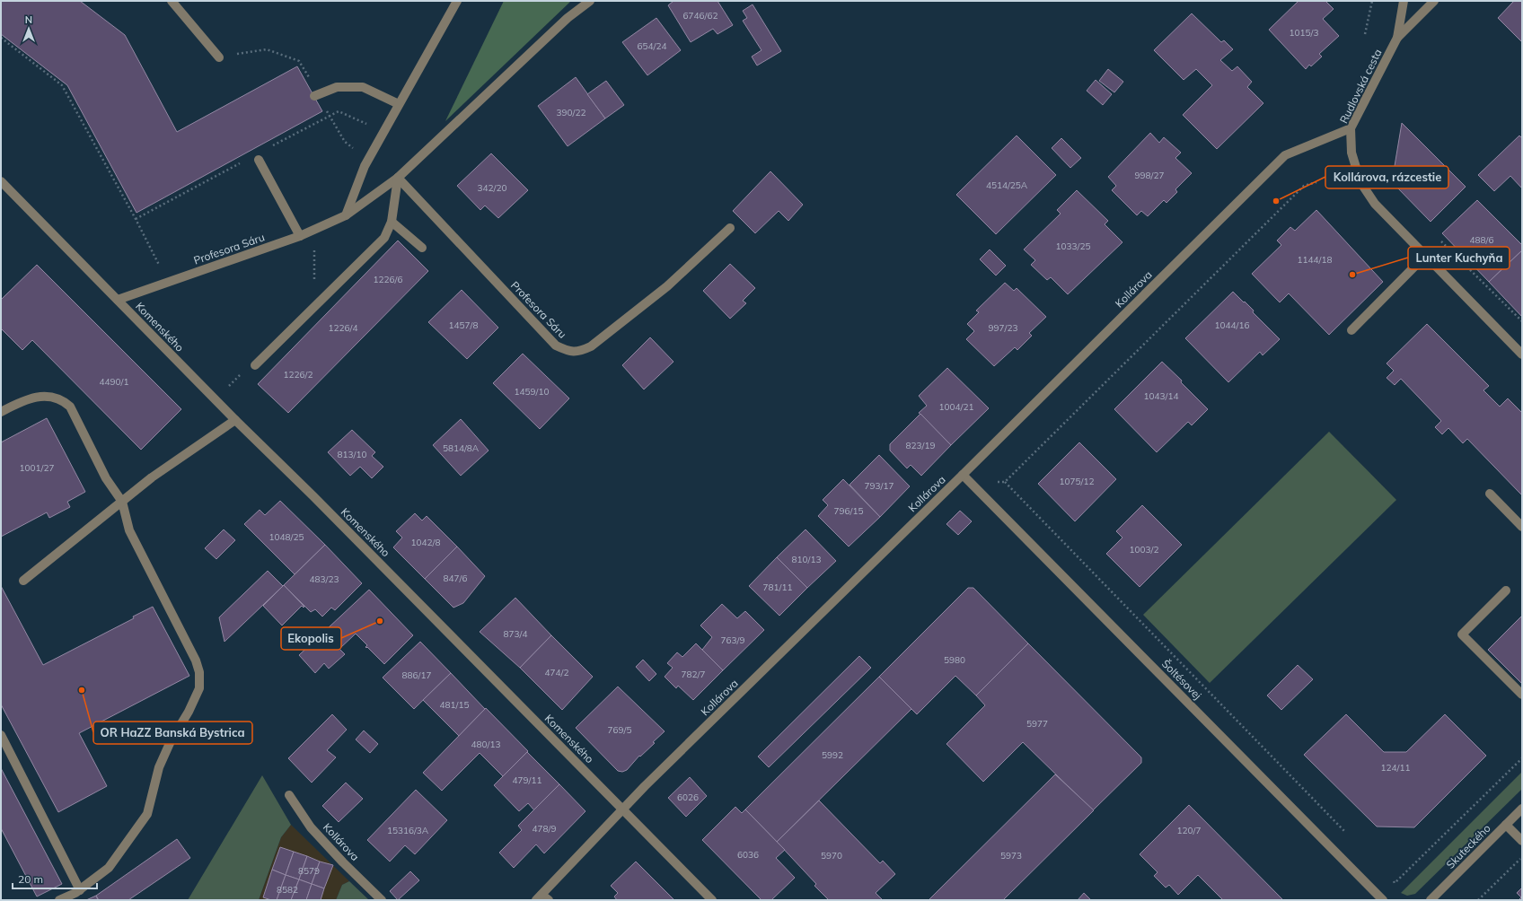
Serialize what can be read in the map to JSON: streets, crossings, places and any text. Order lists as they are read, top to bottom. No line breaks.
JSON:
{"streets":{"street":["Rudlovská cesta","Profesora Sáru","Kollárova","Komenského","Šoltésovej","Skuteckého"]},"crossings":[["Rudlovská cesta","Kollárova"],["Profesora Sáru","Komenského"],["Kollárova","Komenského"],["Kollárova","Šoltésovej"]],"places":["Kollárova, rázcestie","Lunter Kuchyňa","Ekopolis","OR HaZZ Banská Bystrica"],"house_numbers":["6746/62","1015/3","654/24","390/22","998/27","4514/25A","342/20","488/6","1033/25","1144/18","1226/6","1457/8","1044/16","1226/4","997/23","1226/2","4490/1","1459/10","1043/14","1004/21","823/19","5814/8A","813/10","1001/27","1075/12","793/17","796/15","1048/25","1042/8","1003/2","810/13","847/6","483/23","781/11","873/4","763/9","5980","474/2","782/7","886/17","481/15","5977","769/5","480/13","5992","124/11","479/11","6026","478/9","15316/3A","120/7","6036","5970","5973","8579","8582"],"scale_bar":"20 m","north":"top"}
